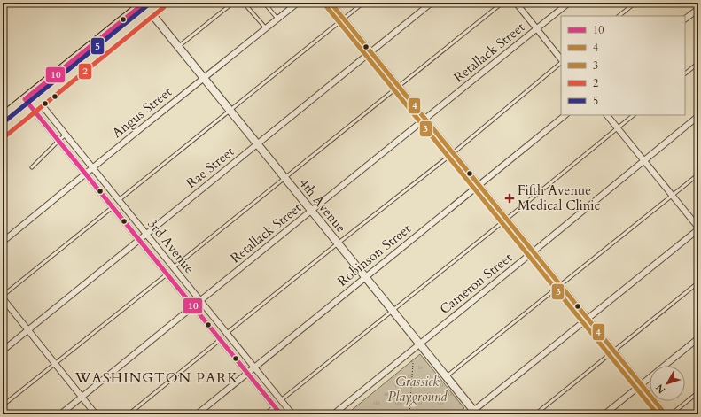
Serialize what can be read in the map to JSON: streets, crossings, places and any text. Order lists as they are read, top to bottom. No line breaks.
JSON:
{"streets":{"street":["Retallack Street","Angus Street","Rae Street","4th Avenue","3rd Avenue","Robinson Street","Cameron Street"]},"crossings":[["Retallack Street","4th Avenue"],["Retallack Street","3rd Avenue"],["Angus Street","4th Avenue"],["Angus Street","3rd Avenue"],["Rae Street","4th Avenue"],["Rae Street","3rd Avenue"],["4th Avenue","Robinson Street"],["4th Avenue","Cameron Street"],["3rd Avenue","Robinson Street"]],"districts":["WASHINGTON PARK"],"parks":["Grassick Playground"],"places":{"health":["Fifth Avenue Medical Clinic"]},"lines":["transit line 4","transit line 5","transit line 10","transit line 3","transit line 2"],"legend":["10","4","3","2","5"],"north":"bottom left"}
